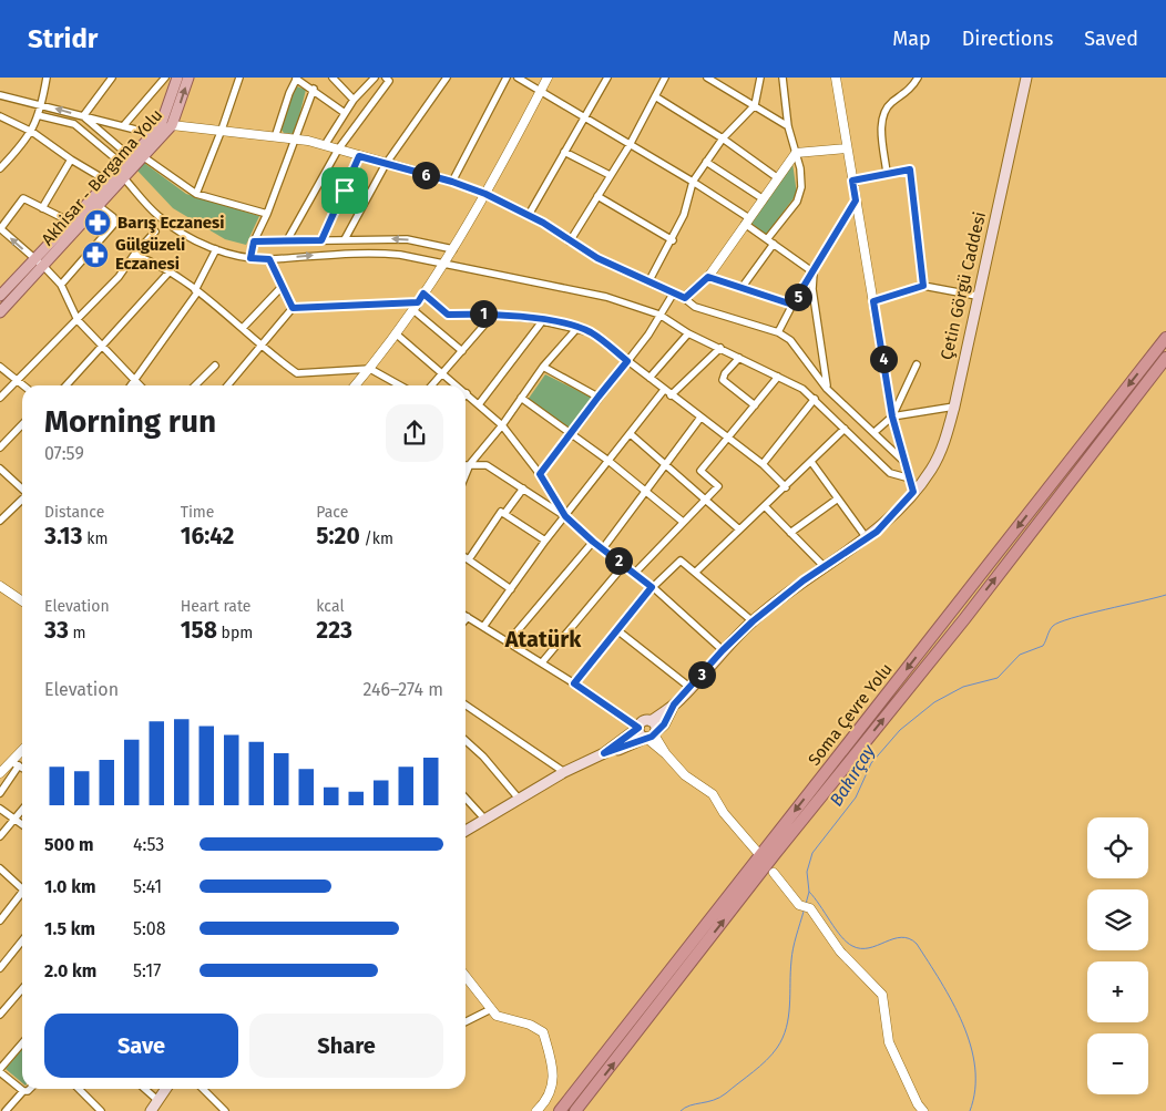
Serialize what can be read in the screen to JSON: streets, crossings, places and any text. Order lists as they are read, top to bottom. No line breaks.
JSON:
{"streets":{"highway":["Soma Çevre Yolu"],"main road":["Akhisar - Bergama Yolu","Çetin Görgü Caddesi"]},"districts":["Atatürk"],"water":["Bakırçay"],"places":{"pharmacy":["Barış Eczanesi","Gülgüzeli Eczanesi"]},"page":{"header":"Stridr","nav":["Map","Directions","Saved"],"pins":["6","5","1","4","2","3"],"heading":["Morning run","07:59"],"stats":[["Distance","3.13 km"],["Time","16:42"],["Pace","5:20 /km"],["Elevation","33 m"],["Heart rate","158 bpm"],["kcal","223"]],"chart":["Elevation","246–274 m"],"map_buttons":["+","−"],"list":[{"name":"500 m","note":"4:53"},{"name":"1.0 km","note":"5:41"},{"name":"1.5 km","note":"5:08"},{"name":"2.0 km","note":"5:17"}],"buttons":["Save","Share"]}}
